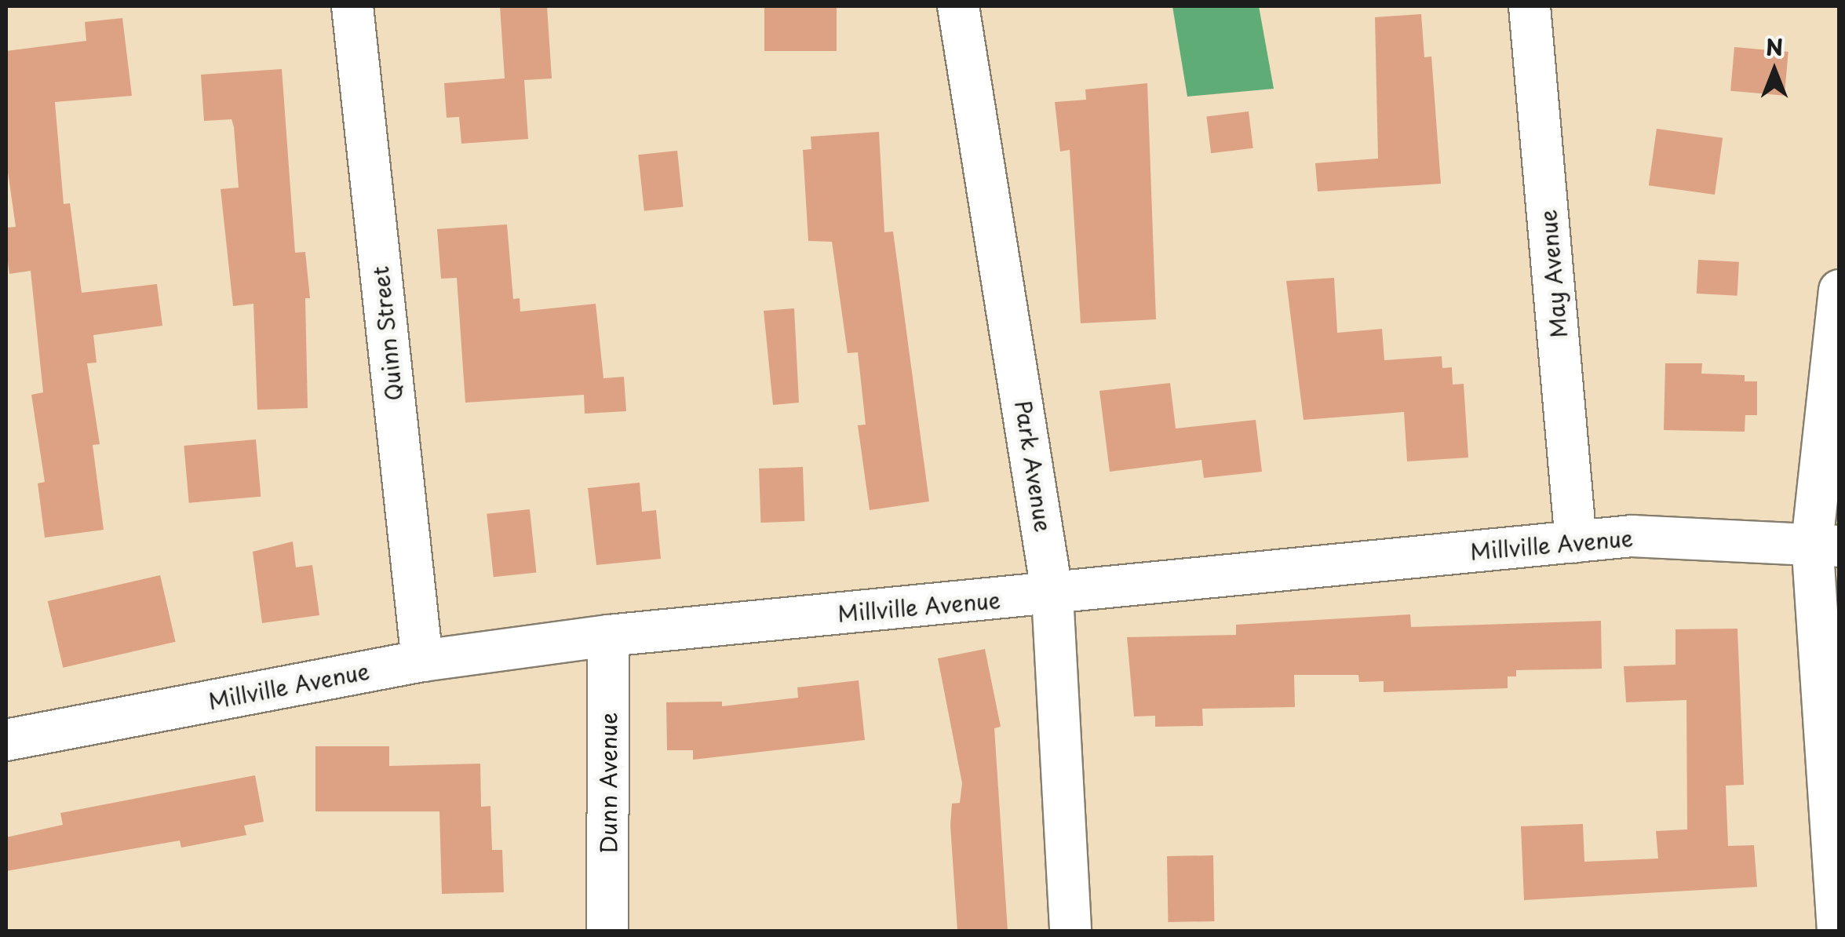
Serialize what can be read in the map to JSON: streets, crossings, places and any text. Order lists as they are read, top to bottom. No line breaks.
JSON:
{"streets":{"street":["May Avenue","Quinn Street","Park Avenue","Millville Avenue","Dunn Avenue"]},"crossings":[["May Avenue","Millville Avenue"],["Quinn Street","Millville Avenue"],["Park Avenue","Millville Avenue"],["Millville Avenue","Dunn Avenue"]],"north":"top"}
